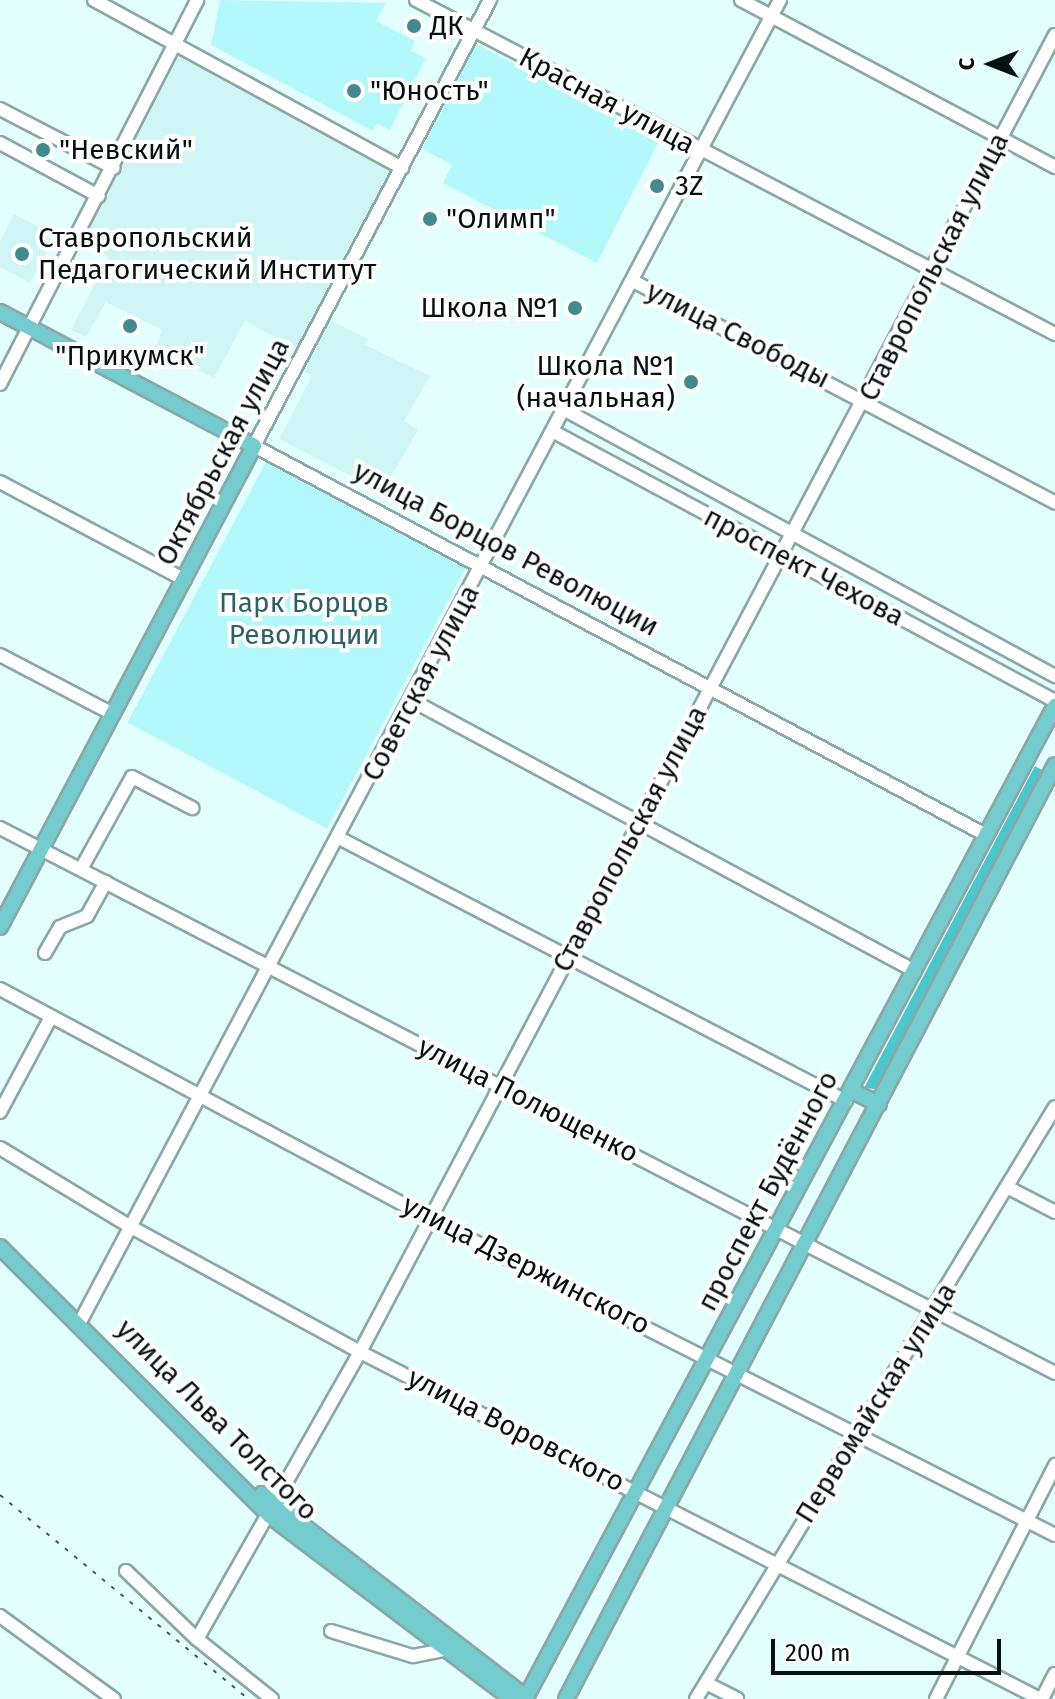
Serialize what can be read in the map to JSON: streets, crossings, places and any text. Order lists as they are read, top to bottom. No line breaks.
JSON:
{"streets":{"main road":["Октябрьская улица","улица Борцов Революции","проспект Будённого","улица Льва Толстого"],"street":["Красная улица","Ставропольская улица","улица Свободы","проспект Чехова","Советская улица","улица Полющенко","улица Дзержинского","Первомайская улица","улица Воровского"]},"crossings":[["Красная улица","Ставропольская улица"],["Красная улица","Октябрьская улица"],["Красная улица","Советская улица"],["Ставропольская улица","улица Свободы"],["Ставропольская улица","улица Борцов Революции"],["Ставропольская улица","проспект Чехова"],["Ставропольская улица","улица Полющенко"],["Ставропольская улица","улица Дзержинского"],["Ставропольская улица","улица Льва Толстого"],["Ставропольская улица","улица Воровского"],["улица Свободы","Советская улица"],["Октябрьская улица","улица Борцов Революции"],["Октябрьская улица","улица Полющенко"],["улица Борцов Революции","Советская улица"],["улица Борцов Революции","проспект Будённого"],["проспект Чехова","Советская улица"],["проспект Чехова","проспект Будённого"],["Советская улица","улица Полющенко"],["Советская улица","улица Дзержинского"],["Советская улица","улица Льва Толстого"],["Советская улица","улица Воровского"],["улица Полющенко","проспект Будённого"],["улица Полющенко","Первомайская улица"],["проспект Будённого","улица Дзержинского"],["проспект Будённого","улица Льва Толстого"],["проспект Будённого","улица Воровского"],["улица Дзержинского","Первомайская улица"],["Первомайская улица","улица Воровского"]],"parks":["Парк Борцов Революции"],"places":["ДК","\"Юность\"","\"Невский\"","3Z","\"Олимп\"","Ставропольский Педагогический Институт","Школа №1","\"Прикумск\"","Школа №1 (начальная)"],"scale_bar":"200 m","north":"left"}
